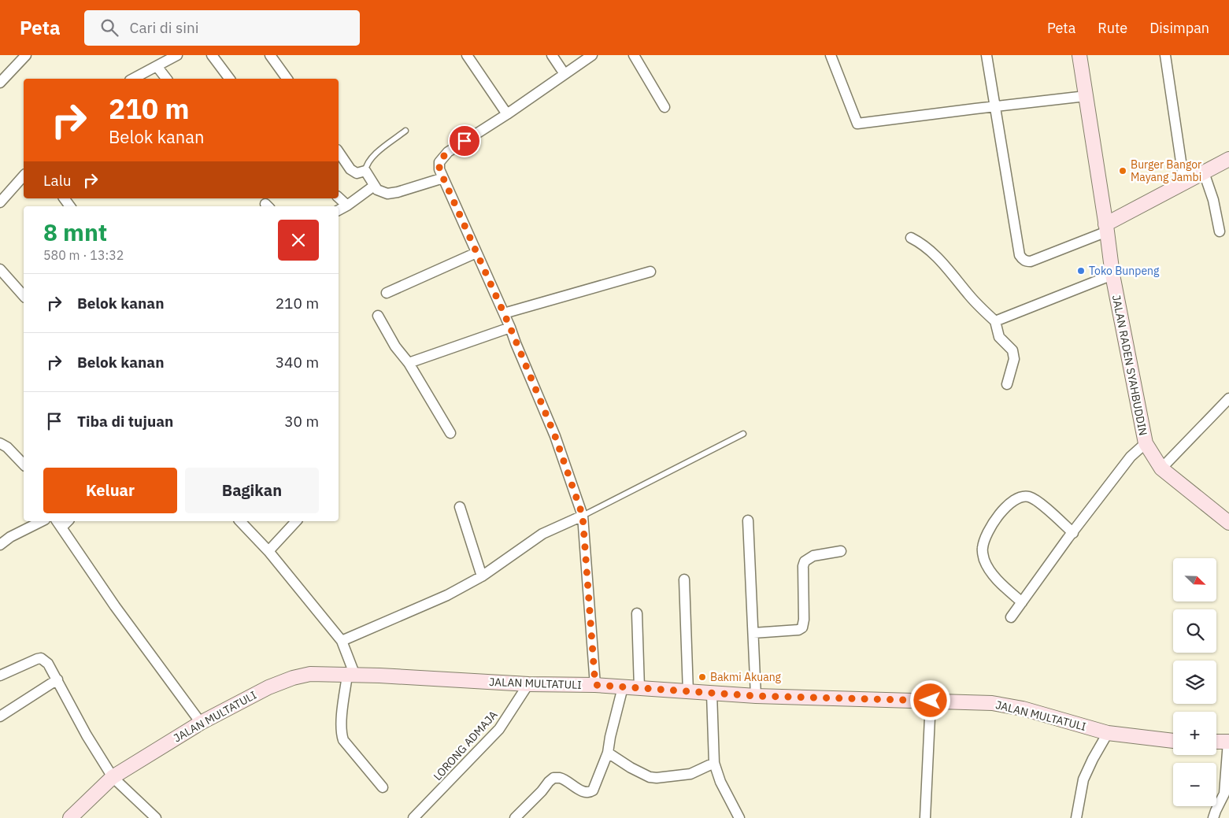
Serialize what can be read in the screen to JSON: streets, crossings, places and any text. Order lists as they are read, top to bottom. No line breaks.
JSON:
{"streets":{"main road":["JALAN RADEN SYAHBUDDIN","JALAN MULTATULI"],"street":["LORONG ADMAJA"]},"crossings":[["JALAN MULTATULI","LORONG ADMAJA"]],"places":["Burger Bangor Mayang Jambi","Toko Bunpeng","Bakmi Akuang"],"north":"bottom right","page":{"header":"Peta","search":"Cari di sini","nav":["Peta","Rute","Disimpan"],"turn":["210 m","Belok kanan"],"then":"Lalu","heading":["8 mnt","580 m · 13:32"],"list":[{"name":"Belok kanan","value":"210 m"},{"name":"Belok kanan","value":"340 m"},{"name":"Tiba di tujuan","value":"30 m"}],"buttons":["Keluar","Bagikan"],"map_buttons":["+","−"]}}
